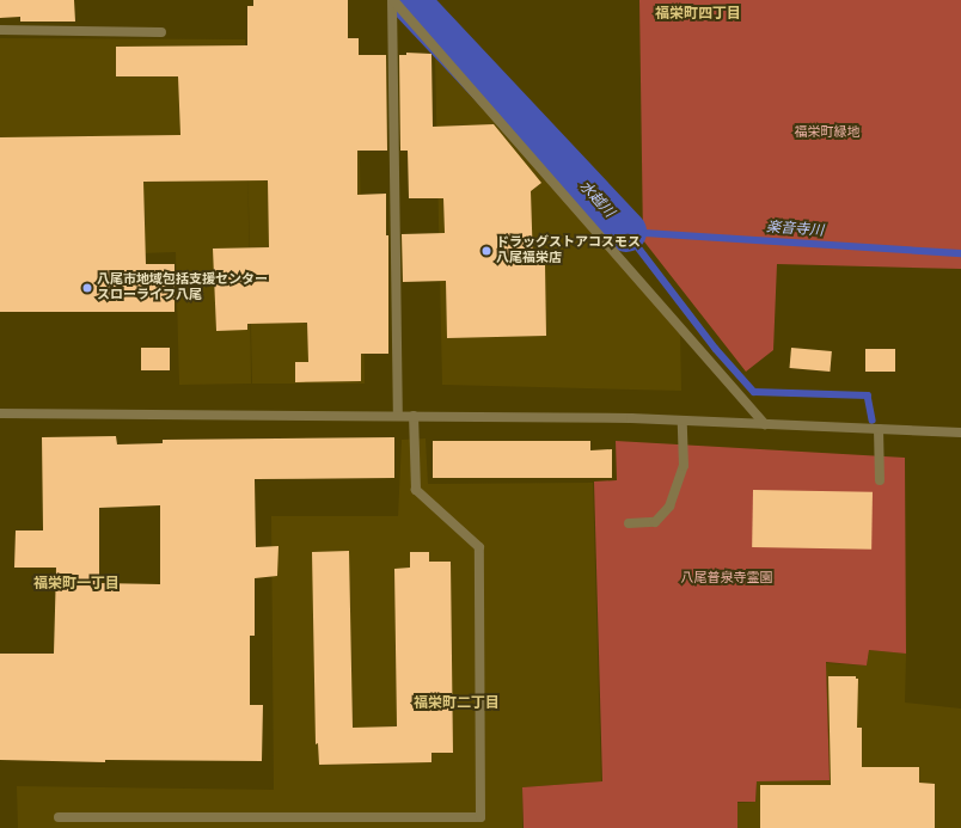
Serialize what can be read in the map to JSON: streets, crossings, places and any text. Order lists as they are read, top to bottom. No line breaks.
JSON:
{"districts":["福栄町四丁目","福栄町一丁目","福栄町二丁目"],"water":["水越川","楽音寺川"],"parks":["福栄町緑地","八尾普泉寺霊園"],"places":["ドラッグストアコスモス 八尾福栄店","八尾市地域包括支援センター スローライフ八尾"]}
